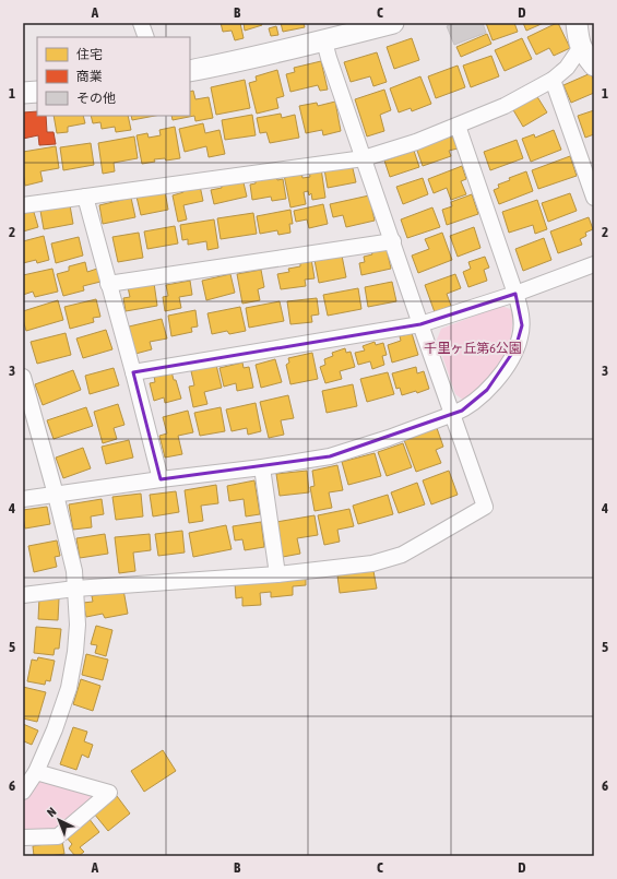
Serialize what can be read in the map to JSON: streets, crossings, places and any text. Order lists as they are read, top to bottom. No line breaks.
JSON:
{"parks":["千里ヶ丘第6公園"],"legend":["住宅","商業","その他"],"north":"top left","grid":{"columns":["A","B","C","D"],"rows":["1","2","3","4","5","6"]}}
